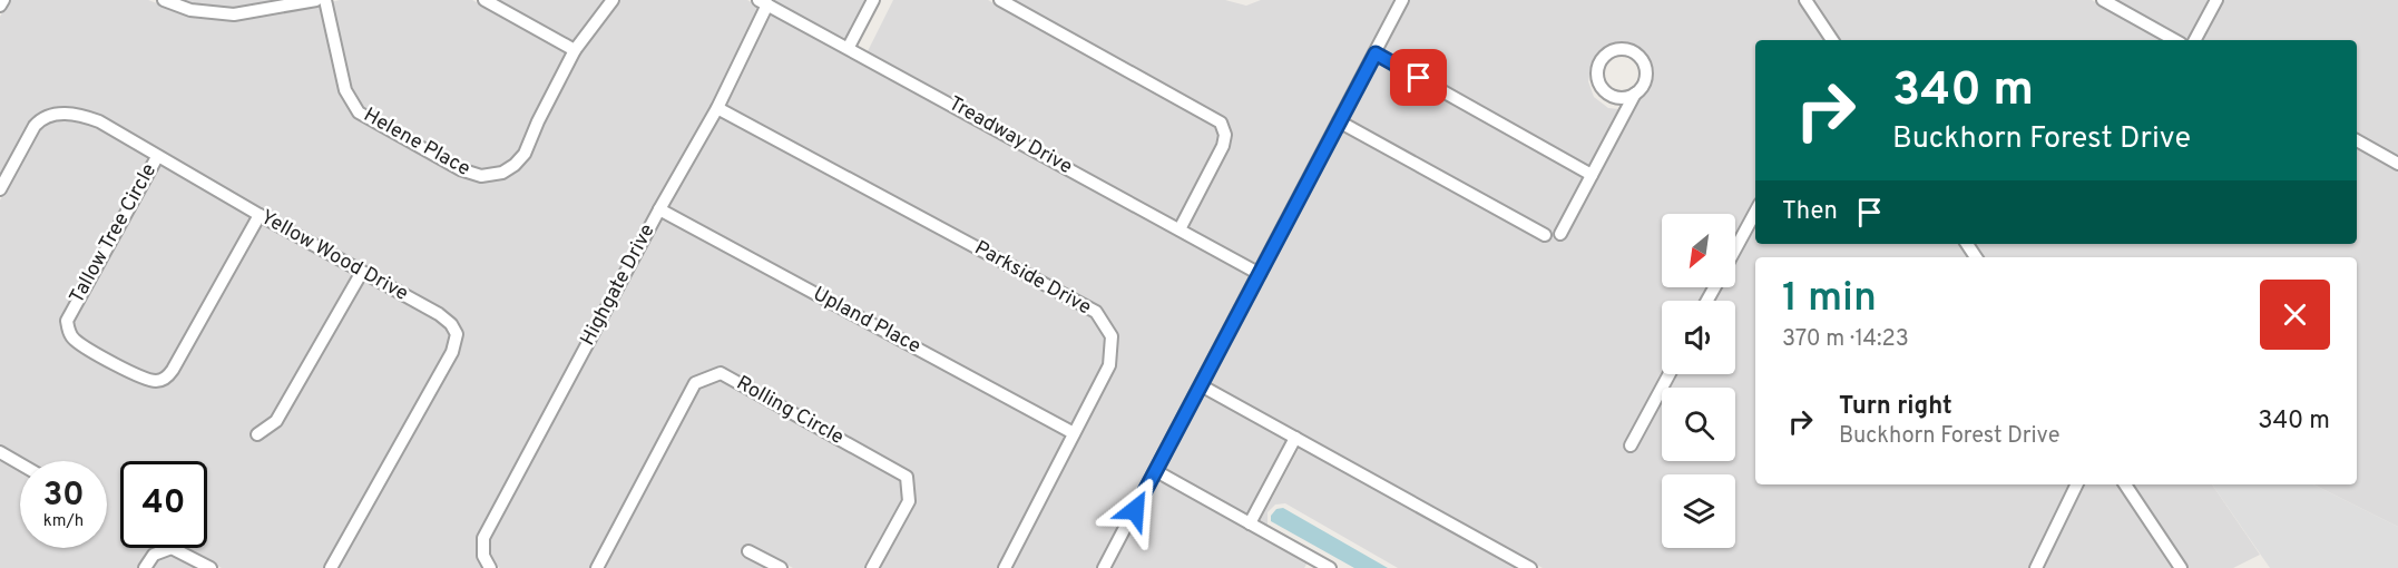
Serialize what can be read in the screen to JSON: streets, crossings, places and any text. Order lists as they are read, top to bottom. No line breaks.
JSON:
{"streets":{"street":["Treadway Drive","Helene Place","Tallow Tree Circle","Yellow Wood Drive","Parkside Drive","Highgate Drive","Upland Place","Rolling Circle"]},"crossings":[["Treadway Drive","Highgate Drive"],["Tallow Tree Circle","Yellow Wood Drive"],["Parkside Drive","Highgate Drive"],["Parkside Drive","Upland Place"],["Highgate Drive","Upland Place"]],"north":"bottom left","page":{"turn":["340 m","Buckhorn Forest Drive"],"then":"Then","heading":["1 min","370 m · 14:23"],"list":[{"name":"Turn right","note":"Buckhorn Forest Drive","value":"340 m"}],"speed":"30 km/h","limit":"40"}}
